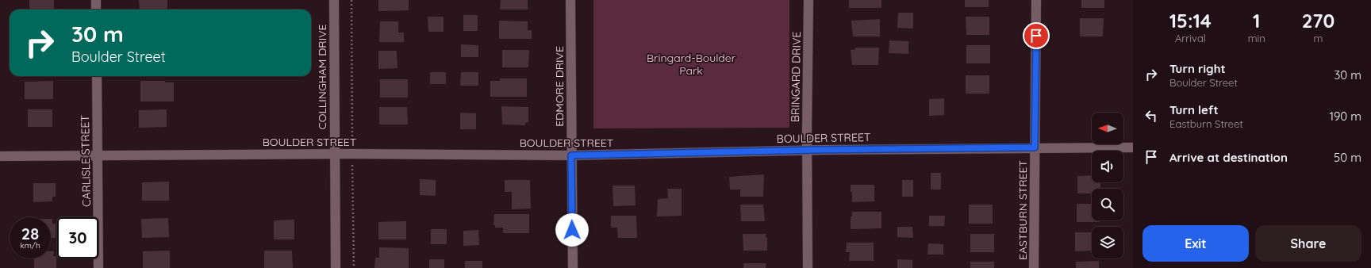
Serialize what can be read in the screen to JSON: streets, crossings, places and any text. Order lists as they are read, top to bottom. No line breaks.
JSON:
{"streets":{"street":["COLLINGHAM DRIVE","BRINGARD DRIVE","EDMORE DRIVE","BOULDER STREET","CARLISLE STREET","EASTBURN STREET"]},"crossings":[["COLLINGHAM DRIVE","BOULDER STREET"],["BRINGARD DRIVE","BOULDER STREET"],["EDMORE DRIVE","BOULDER STREET"],["BOULDER STREET","CARLISLE STREET"],["BOULDER STREET","EASTBURN STREET"]],"parks":["Bringard-Boulder Park"],"north":"left","page":{"eta":["15:14","Arrival","1","min","270","m"],"turn":["30 m","Boulder Street"],"list":[{"name":"Turn right","note":"Boulder Street","value":"30 m"},{"name":"Turn left","note":"Eastburn Street","value":"190 m"},{"name":"Arrive at destination","value":"50 m"}],"speed":"28 km/h","limit":"30","buttons":["Exit","Share"]}}
